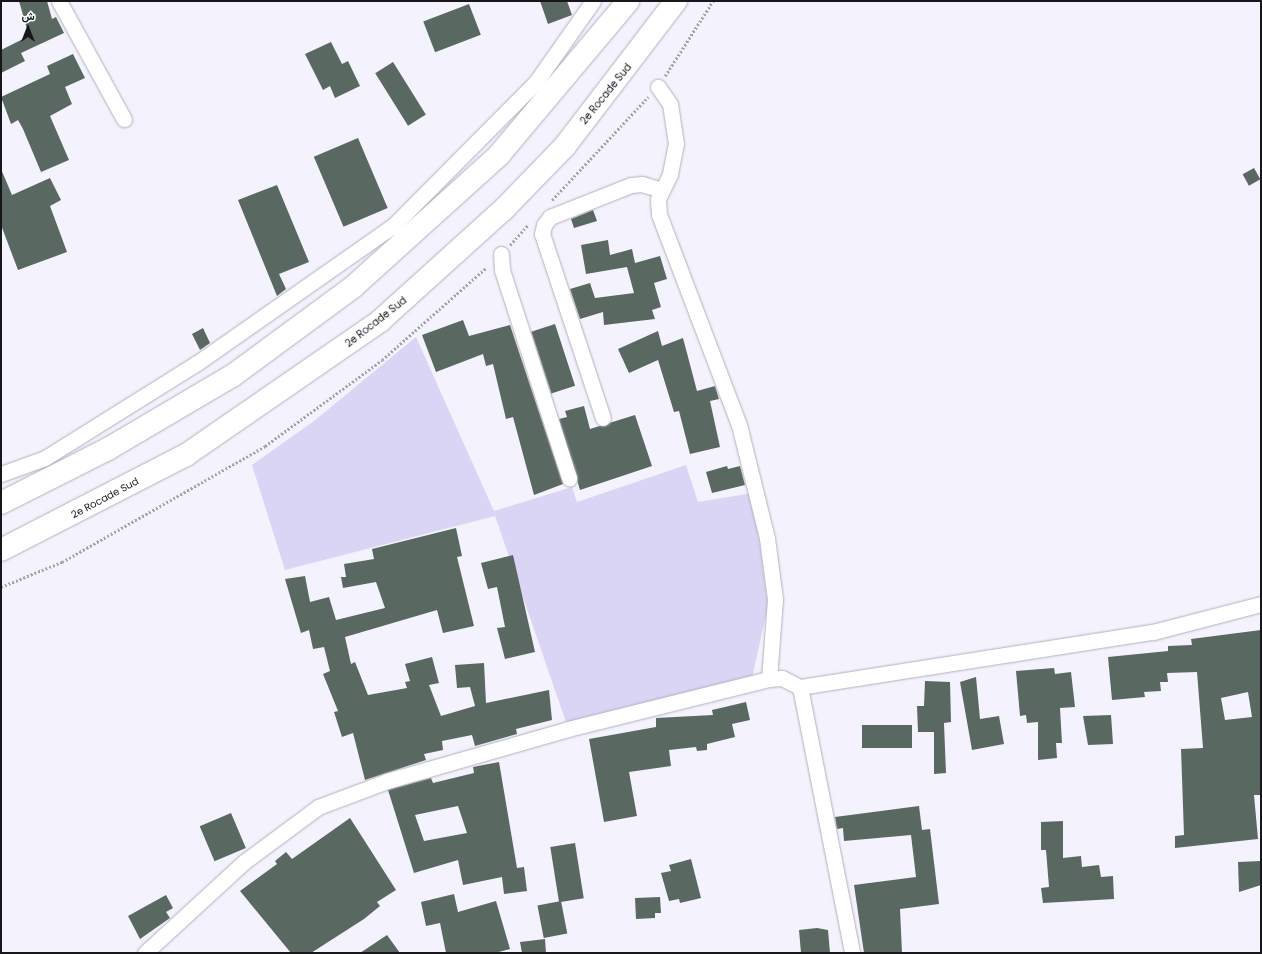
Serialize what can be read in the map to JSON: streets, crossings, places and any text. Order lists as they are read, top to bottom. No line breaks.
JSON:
{"streets":{"highway":["2e Rocade Sud"]},"north":"top"}
